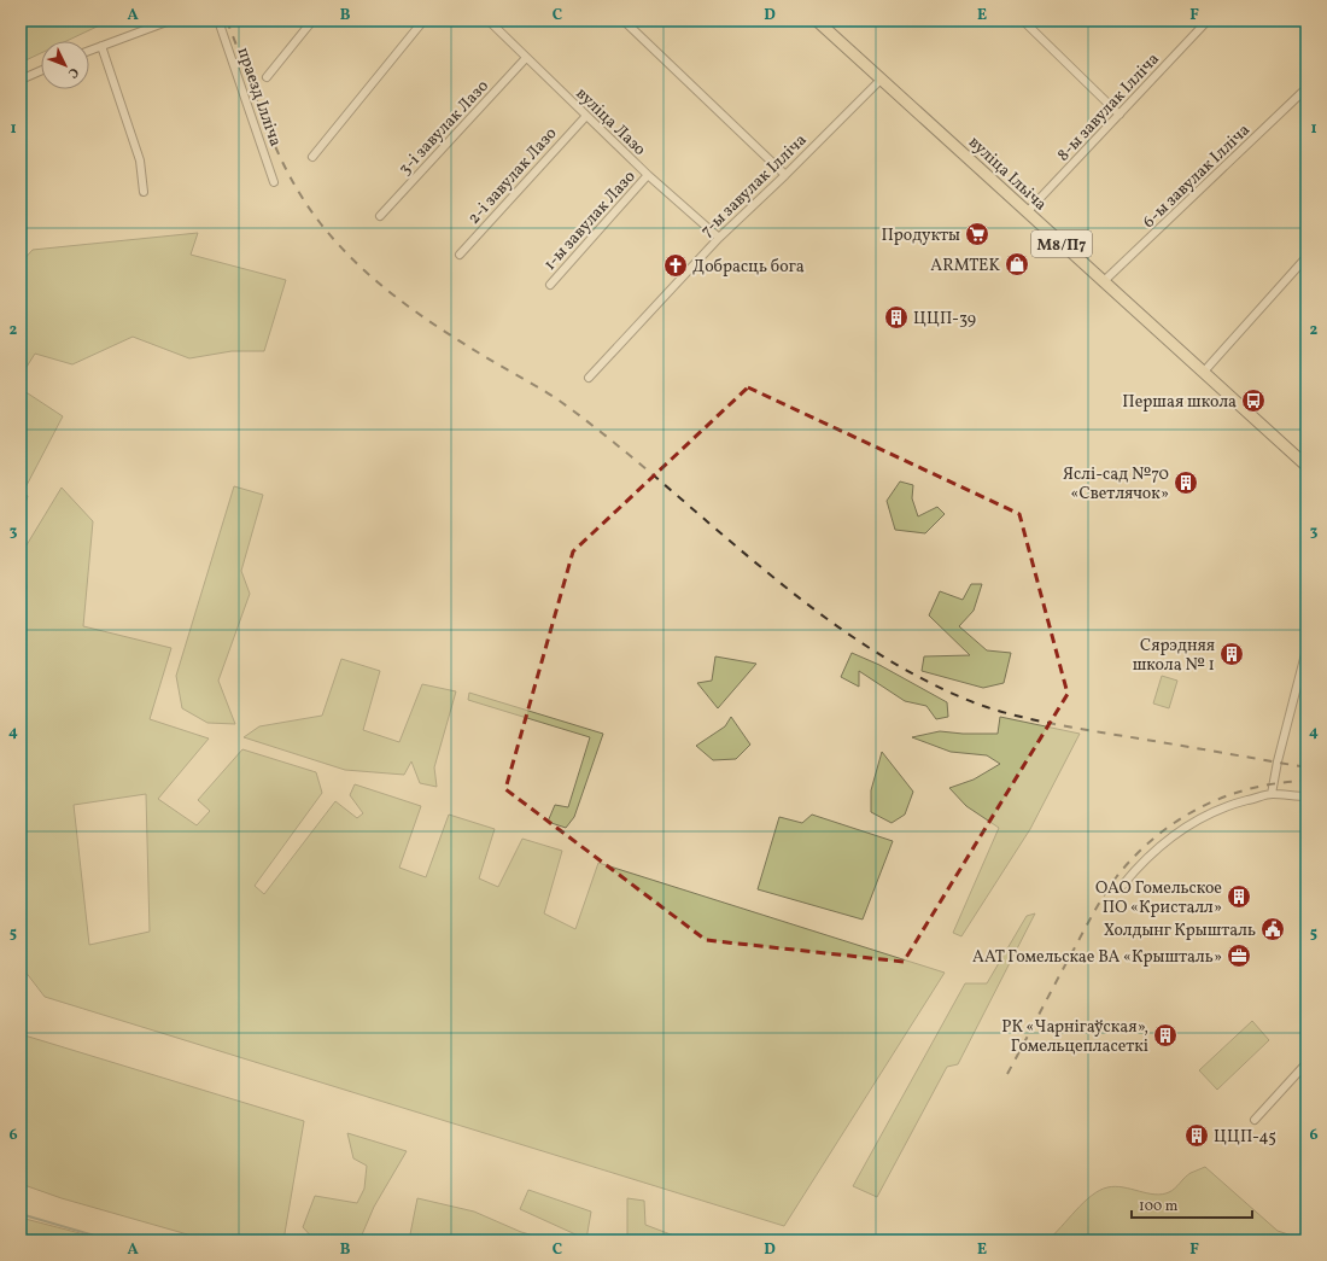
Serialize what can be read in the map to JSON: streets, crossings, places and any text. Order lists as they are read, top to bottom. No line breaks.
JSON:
{"streets":{"main road":["вуліца Ільіча","М8/П7"],"street":["праезд Ілліча","8-ы завулак Ілліча","вуліца Лазо","3-і завулак Лазо","2-і завулак Лазо","6-ы завулак Ілліча","7-ы завулак Ілліча","1-ы завулак Лазо"]},"crossings":[["8-ы завулак Ілліча","вуліца Ільіча"],["вуліца Лазо","3-і завулак Лазо"],["вуліца Лазо","2-і завулак Лазо"],["вуліца Лазо","7-ы завулак Ілліча"],["вуліца Лазо","1-ы завулак Лазо"],["вуліца Ільіча","6-ы завулак Ілліча"],["вуліца Ільіча","7-ы завулак Ілліча"]],"places":{"supermarket":["Продукты"],"shop":["ARMTEK"],"church":["Добрасць бога"],"building":["ЦЦП-39","Яслі-сад №70 «Светлячок»","Сярэдняя школа № 1","ОАО Гомельское ПО «Кристалл»","РК «Чарнігаўская», Гомельцепласеткі","ЦЦП-45"],"bus stop":["Першая школа"],"public building":["Холдынг Крышталь"],"office":["ААТ Гомельскае ВА «Крышталь»"]},"scale_bar":"100 m","north":"bottom right","grid":{"columns":["A","B","C","D","E","F"],"rows":["1","2","3","4","5","6"]}}
